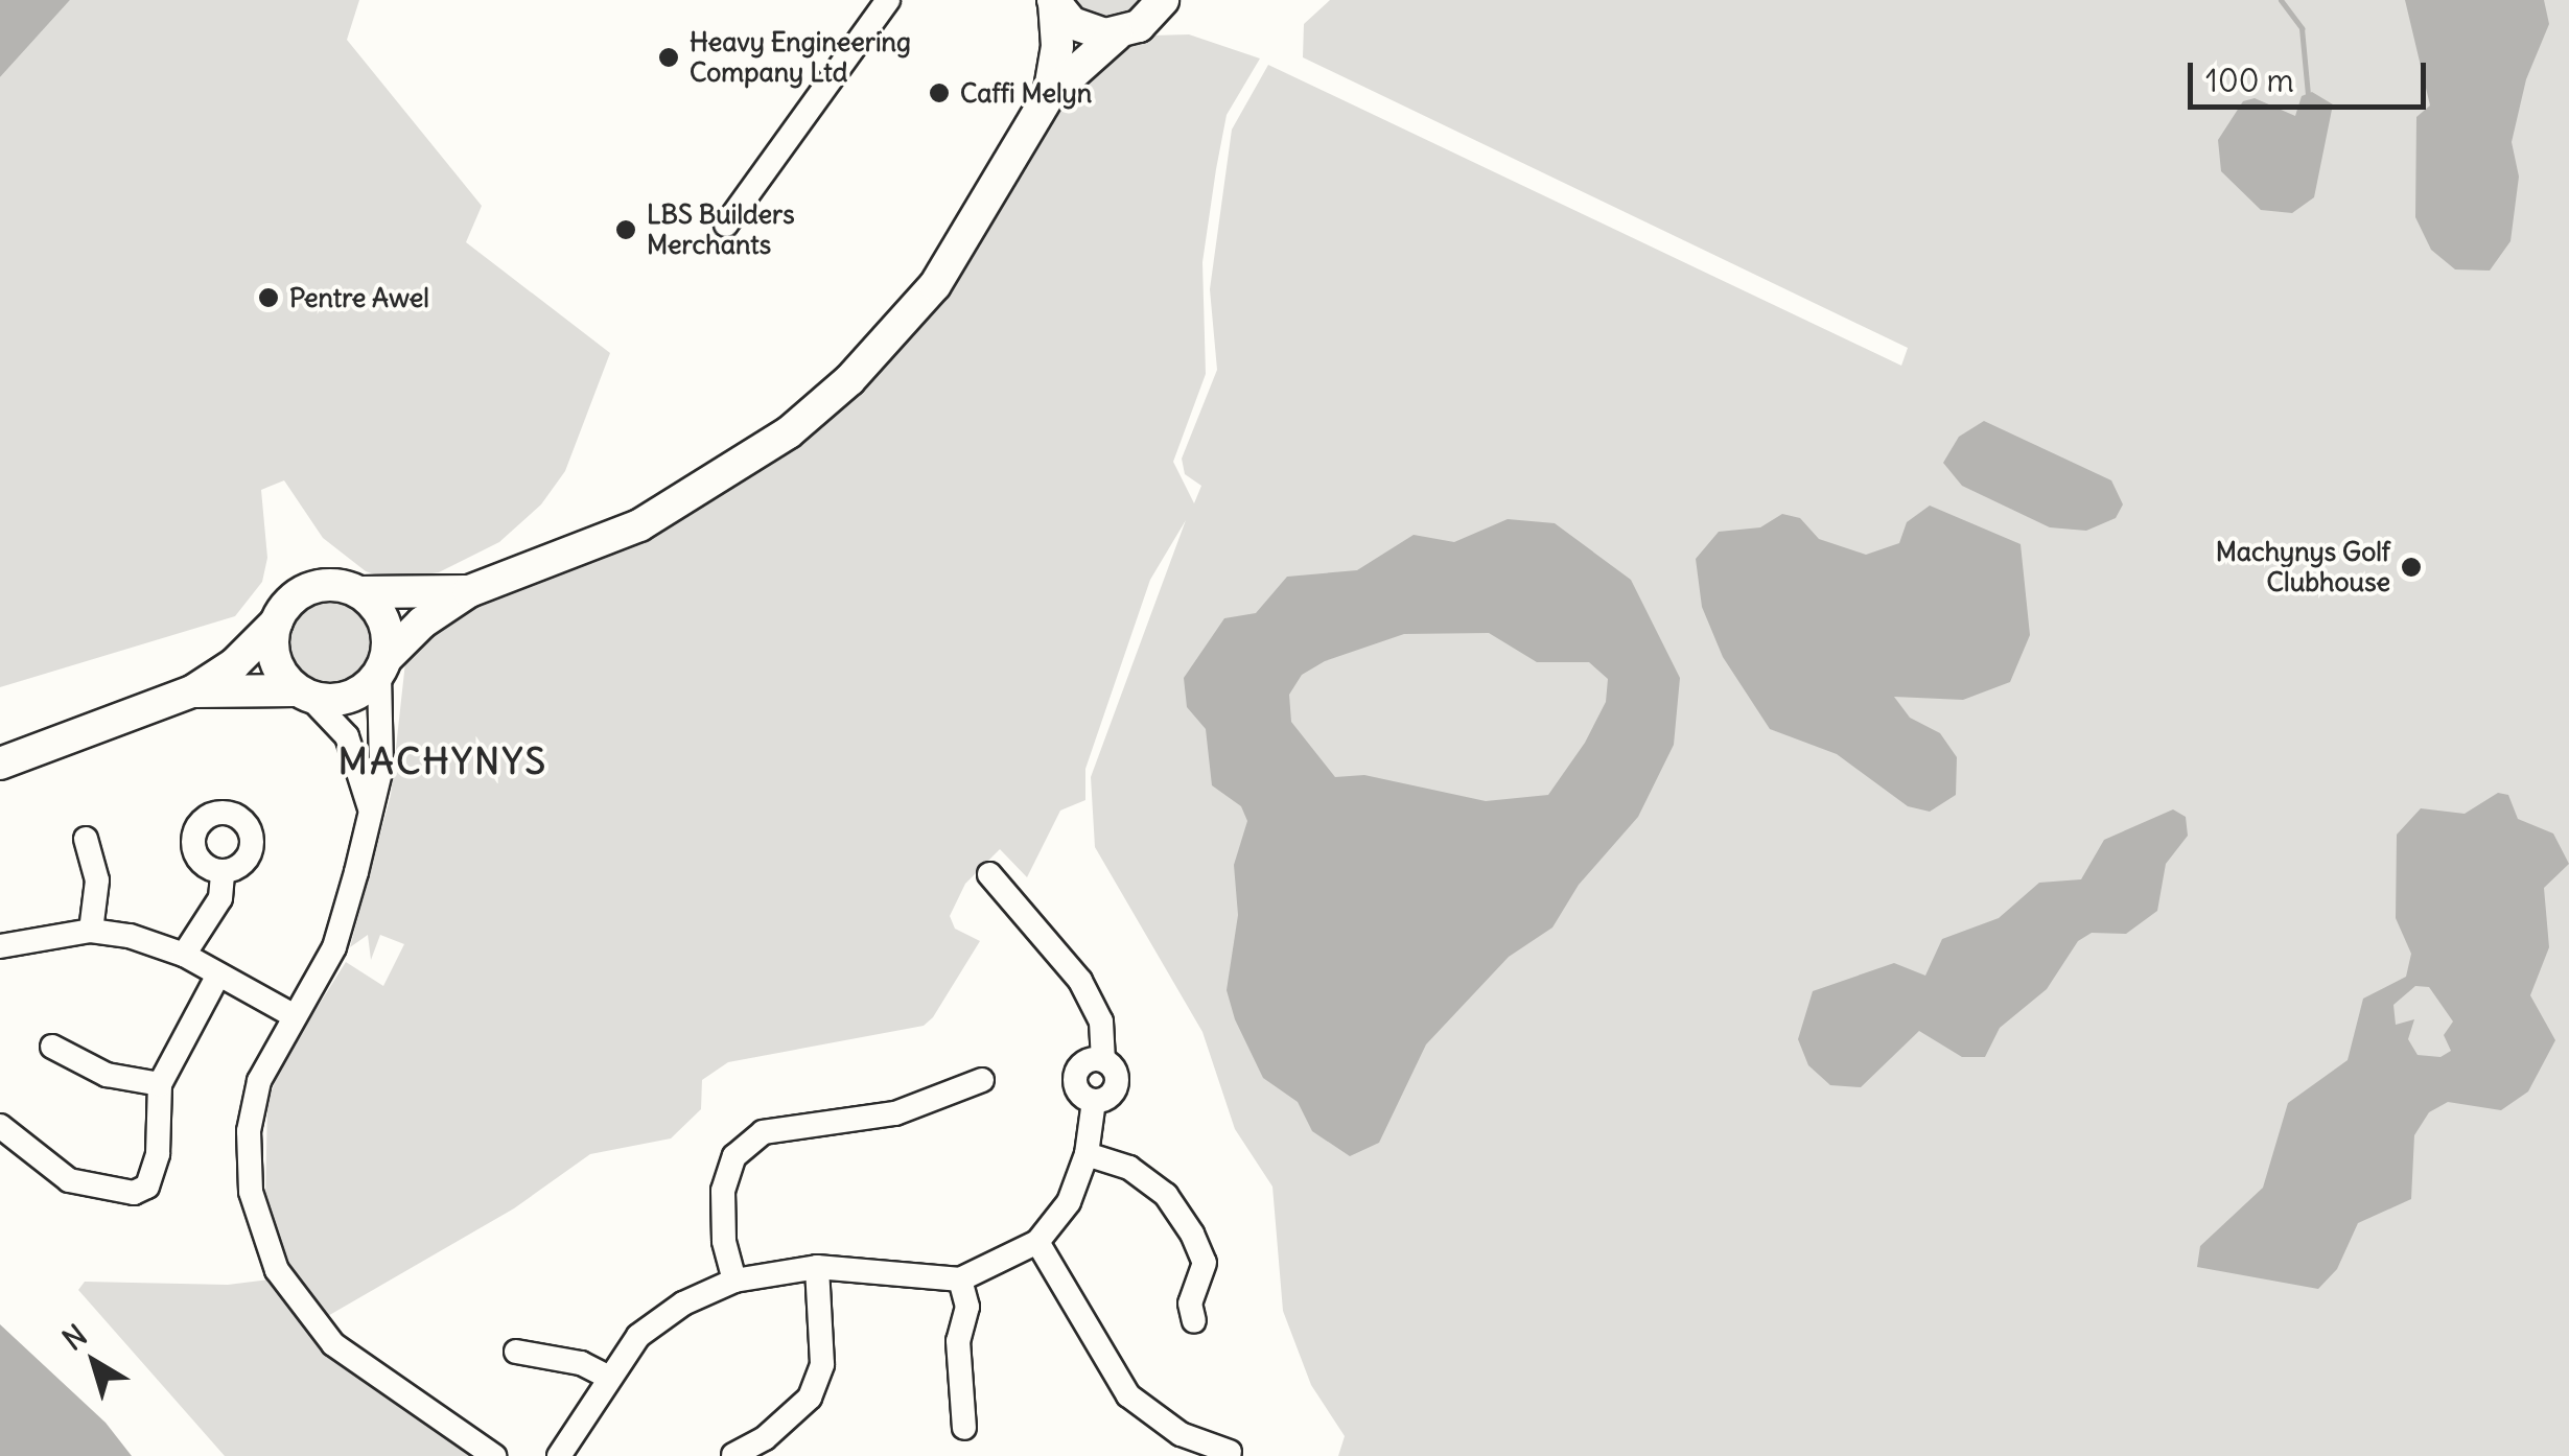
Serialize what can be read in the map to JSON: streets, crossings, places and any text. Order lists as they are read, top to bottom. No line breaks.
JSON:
{"districts":["MACHYNYS"],"places":["Heavy Engineering Company Ltd","Caffi Melyn","LBS Builders Merchants","Pentre Awel","Machynys Golf Clubhouse"],"scale_bar":"100 m","north":"top left"}
